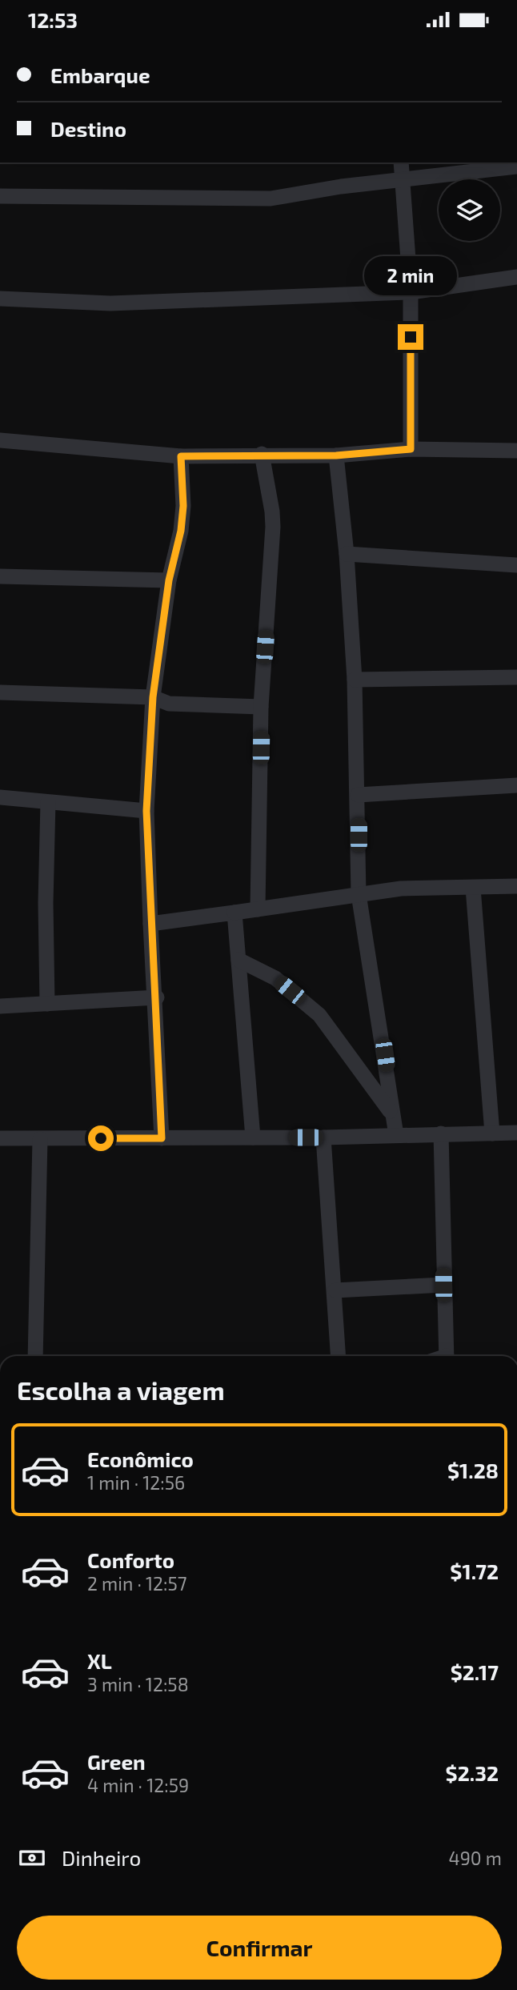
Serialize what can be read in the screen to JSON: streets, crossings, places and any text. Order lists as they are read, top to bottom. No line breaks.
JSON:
{"page":{"status":"12:53","banner":["Embarque","Destino"],"bubble":"2 min","heading":"Escolha a viagem","list":[{"name":"Econômico","note":"1 min · 12:56","value":"$1.28"},{"name":"Conforto","note":"2 min · 12:57","value":"$1.72"},{"name":"XL","note":"3 min · 12:58","value":"$2.17"},{"name":"Green","note":"4 min · 12:59","value":"$2.32"}],"pay":["Dinheiro","490 m"],"buttons":"Confirmar"}}
